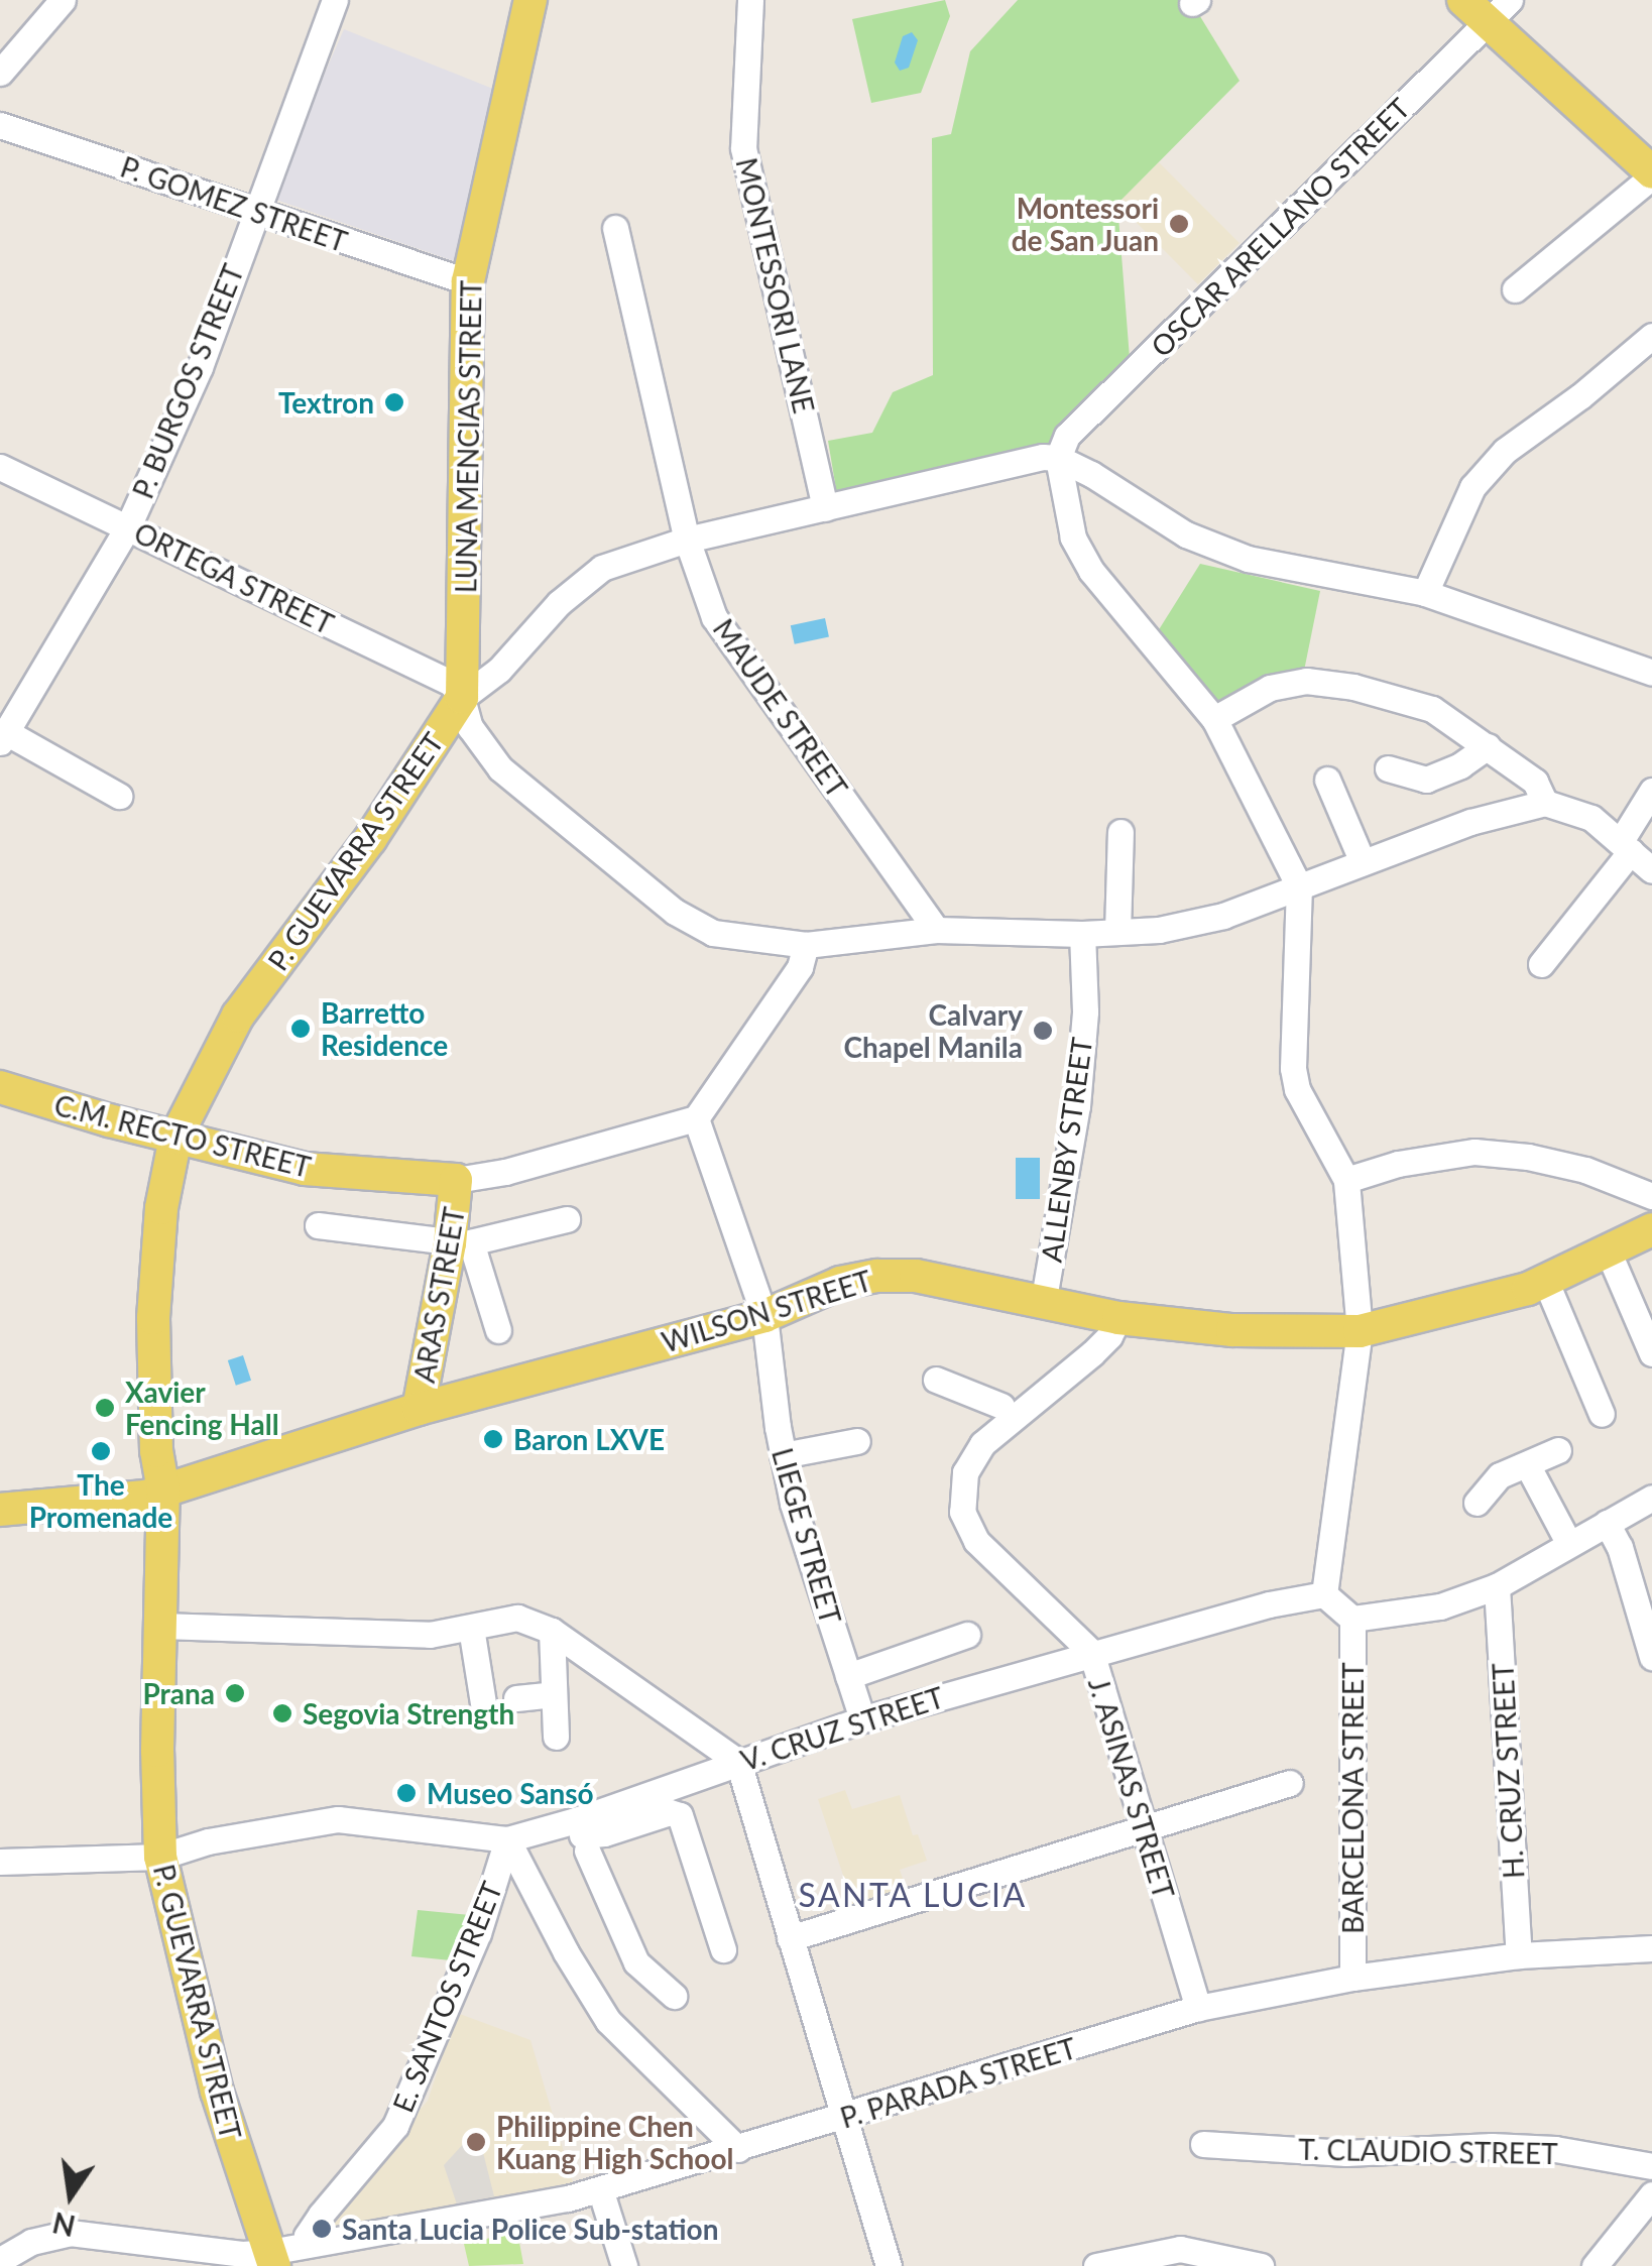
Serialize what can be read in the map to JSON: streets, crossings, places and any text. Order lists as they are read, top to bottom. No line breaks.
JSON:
{"streets":{"main road":["LUNA MENCIAS STREET","P. GUEVARRA STREET","C.M. RECTO STREET","ARAS STREET","WILSON STREET"],"street":["P. GOMEZ STREET","OSCAR ARELLANO STREET","MONTESSORI LANE","P. BURGOS STREET","ORTEGA STREET","MAUDE STREET","ALLENBY STREET","LIEGE STREET","V. CRUZ STREET","H. CRUZ STREET","J. ASINAS STREET","BARCELONA STREET","E. SANTOS STREET","P. PARADA STREET","T. CLAUDIO STREET"]},"crossings":[["P. GOMEZ STREET","P. BURGOS STREET"],["P. GOMEZ STREET","LUNA MENCIAS STREET"],["OSCAR ARELLANO STREET","P. GUEVARRA STREET"],["MONTESSORI LANE","P. GUEVARRA STREET"],["P. BURGOS STREET","ORTEGA STREET"],["LUNA MENCIAS STREET","ORTEGA STREET"],["LUNA MENCIAS STREET","P. GUEVARRA STREET"],["ORTEGA STREET","P. GUEVARRA STREET"],["MAUDE STREET","P. GUEVARRA STREET"],["P. GUEVARRA STREET","C.M. RECTO STREET"],["P. GUEVARRA STREET","WILSON STREET"],["P. GUEVARRA STREET","V. CRUZ STREET"],["P. GUEVARRA STREET","P. PARADA STREET"],["C.M. RECTO STREET","ARAS STREET"],["C.M. RECTO STREET","LIEGE STREET"],["ALLENBY STREET","WILSON STREET"],["ARAS STREET","WILSON STREET"],["WILSON STREET","LIEGE STREET"],["WILSON STREET","J. ASINAS STREET"],["LIEGE STREET","V. CRUZ STREET"],["V. CRUZ STREET","J. ASINAS STREET"],["V. CRUZ STREET","E. SANTOS STREET"],["H. CRUZ STREET","P. PARADA STREET"],["J. ASINAS STREET","P. PARADA STREET"],["BARCELONA STREET","P. PARADA STREET"],["E. SANTOS STREET","P. PARADA STREET"]],"districts":["SANTA LUCIA"],"places":["Montessori de San Juan","Textron","Barretto Residence","Calvary Chapel Manila","Xavier Fencing Hall","Baron LXVE","The Promenade","Prana","Segovia Strength","Museo Sansó","Philippine Chen Kuang High School","Santa Lucia Police Sub-station"],"north":"bottom"}
